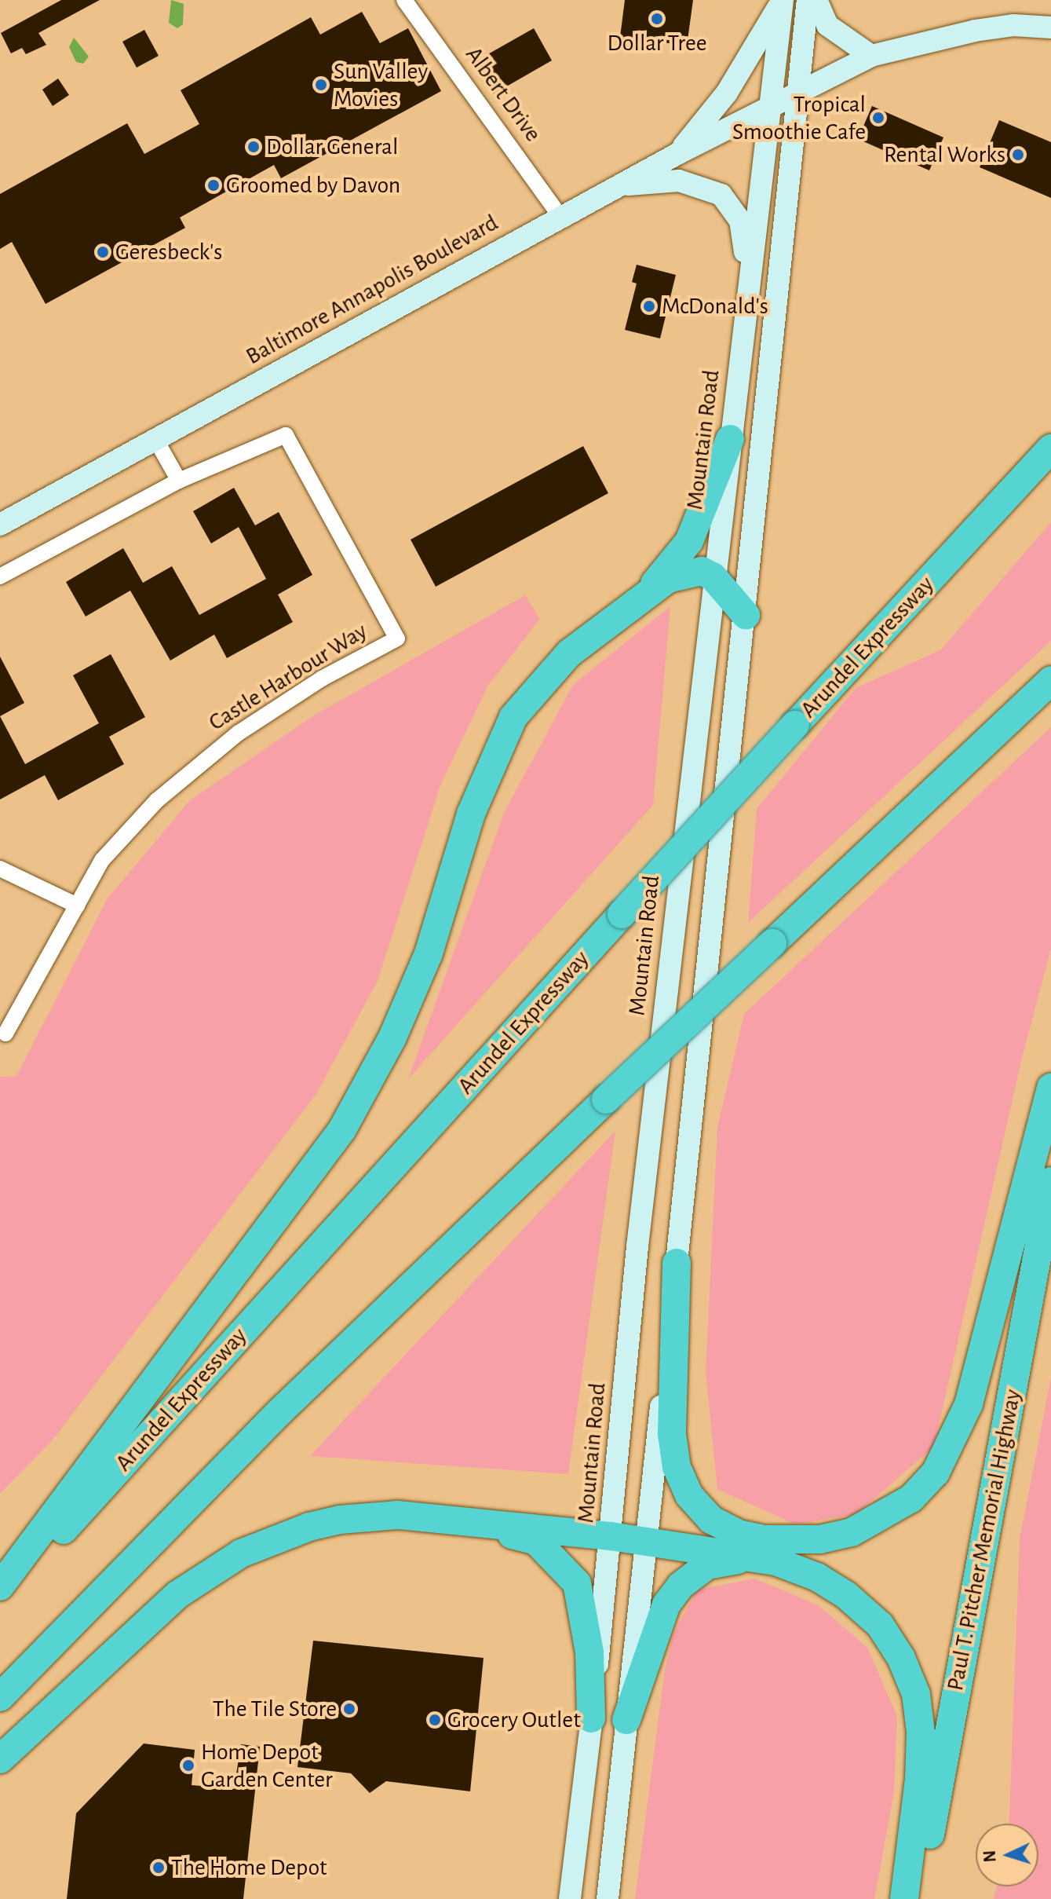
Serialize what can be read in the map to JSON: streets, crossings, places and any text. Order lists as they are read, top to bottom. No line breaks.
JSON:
{"streets":{"highway":["Arundel Expressway","Paul T. Pitcher Memorial Highway"],"main road":["Baltimore Annapolis Boulevard","Mountain Road"],"street":["Albert Drive","Castle Harbour Way"]},"crossings":[["Albert Drive","Baltimore Annapolis Boulevard"],["Baltimore Annapolis Boulevard","Mountain Road"]],"places":["Dollar Tree","Sun Valley Movies","Tropical Smoothie Cafe","Dollar General","Rental Works","Groomed by Davon","Geresbeck's","McDonald's","The Tile Store","Grocery Outlet","Home Depot Garden Center","The Home Depot"],"north":"left"}
